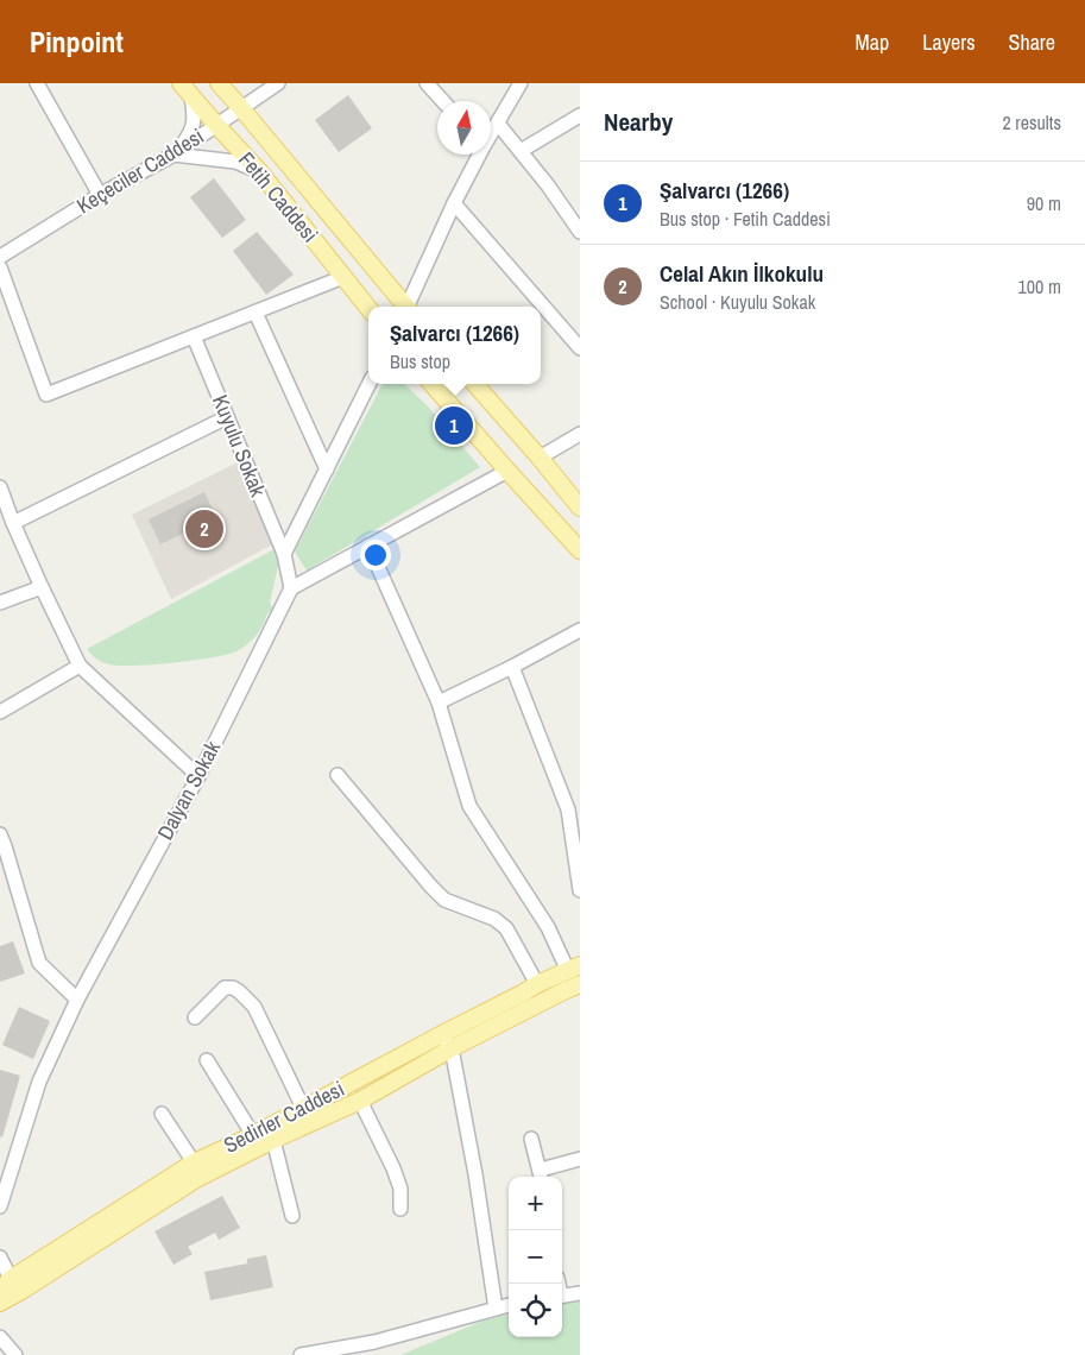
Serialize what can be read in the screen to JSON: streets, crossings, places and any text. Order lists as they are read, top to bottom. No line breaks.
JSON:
{"streets":{"main road":["Fetih Caddesi","Sedirler Caddesi"],"street":["Keçeciler Caddesi","Kuyulu Sokak","Dalyan Sokak"]},"crossings":[["Keçeciler Caddesi","Fetih Caddesi"]],"north":"top","page":{"header":"Pinpoint","nav":["Map","Layers","Share"],"heading":["Nearby","2 results"],"list":[{"mark":"1","name":"Şalvarcı (1266)","note":"Bus stop · Fetih Caddesi","value":"90 m"},{"mark":"2","name":"Celal Akın İlkokulu","note":"School · Kuyulu Sokak","value":"100 m"}],"popup":["Şalvarcı (1266)","Bus stop"],"pins":["1","2"],"map_buttons":["+","−"]}}
